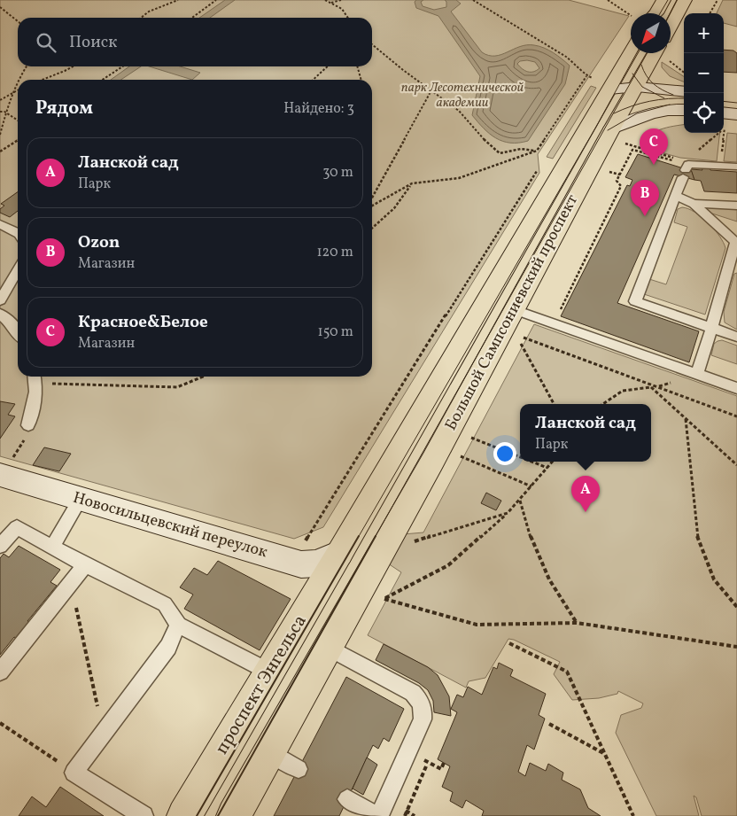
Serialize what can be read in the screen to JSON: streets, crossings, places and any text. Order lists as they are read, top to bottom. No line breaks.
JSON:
{"streets":{"main road":["Большой Сампсониевский проспект","Новосильцевский переулок","проспект Энгельса"]},"crossings":[["Большой Сампсониевский проспект","Новосильцевский переулок"],["Большой Сампсониевский проспект","проспект Энгельса"],["Новосильцевский переулок","проспект Энгельса"]],"parks":["парк Лесотехнической академии"],"north":"bottom left","page":{"map_buttons":["+","−"],"search":"Поиск","heading":["Рядом","Найдено: 3"],"pins":["C","B","A"],"list":[{"mark":"A","name":"Ланской сад","note":"Парк","value":"30 m"},{"mark":"B","name":"Ozon","note":"Магазин","value":"120 m"},{"mark":"C","name":"Красное&Белое","note":"Магазин","value":"150 m"}],"popup":["Ланской сад","Парк"]}}
